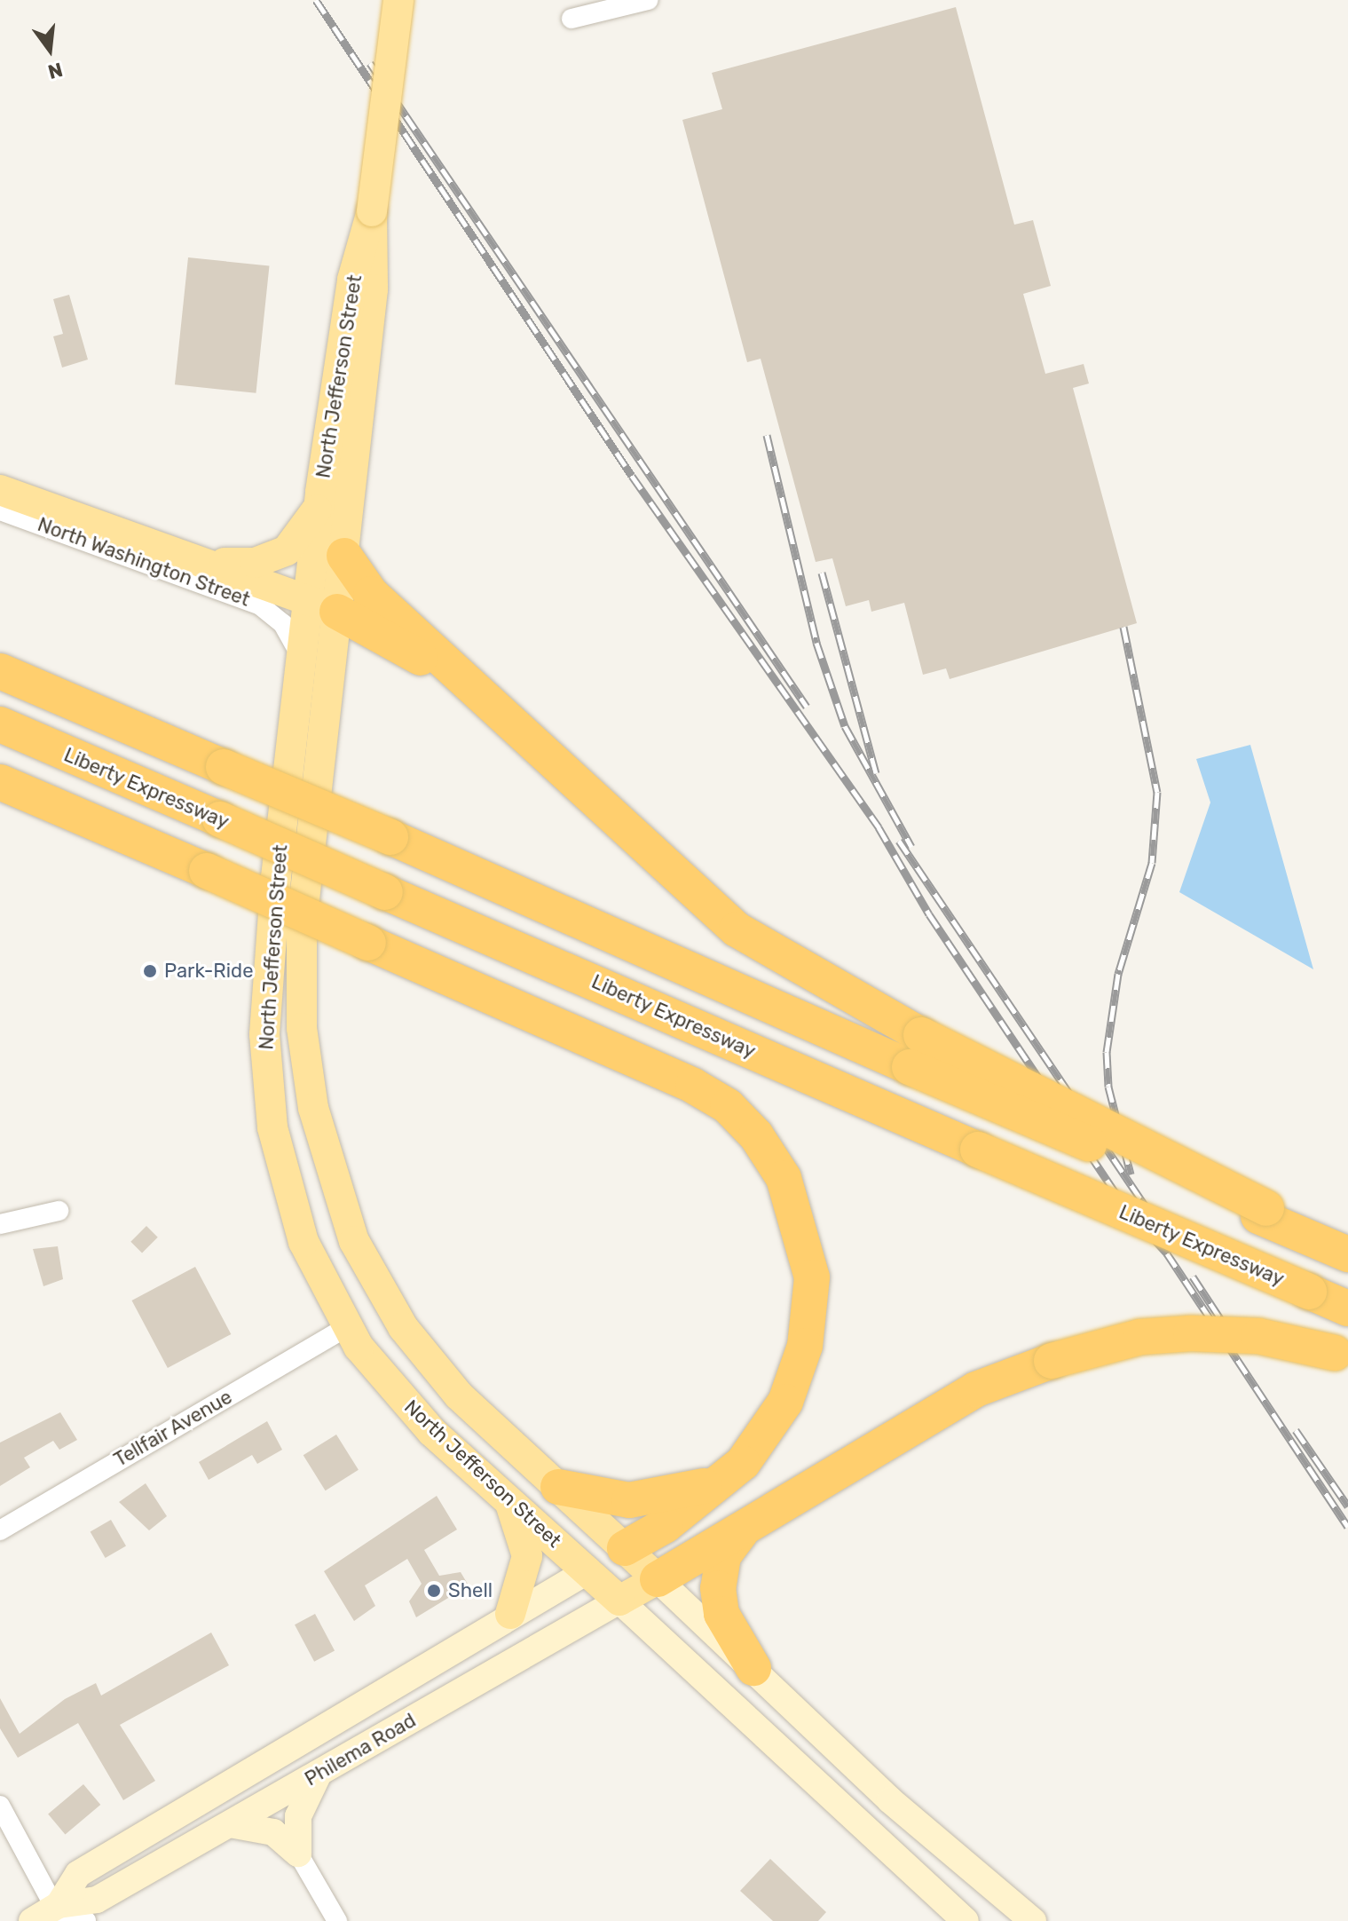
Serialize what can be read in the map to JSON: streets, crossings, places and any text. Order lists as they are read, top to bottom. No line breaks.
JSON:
{"streets":{"highway":["Liberty Expressway"],"main road":["North Jefferson Street","Philema Road"],"street":["North Washington Street","Tellfair Avenue"]},"crossings":[["North Jefferson Street","North Washington Street"],["North Jefferson Street","Tellfair Avenue"],["North Jefferson Street","Philema Road"]],"places":["Park-Ride","Shell"],"north":"bottom"}
